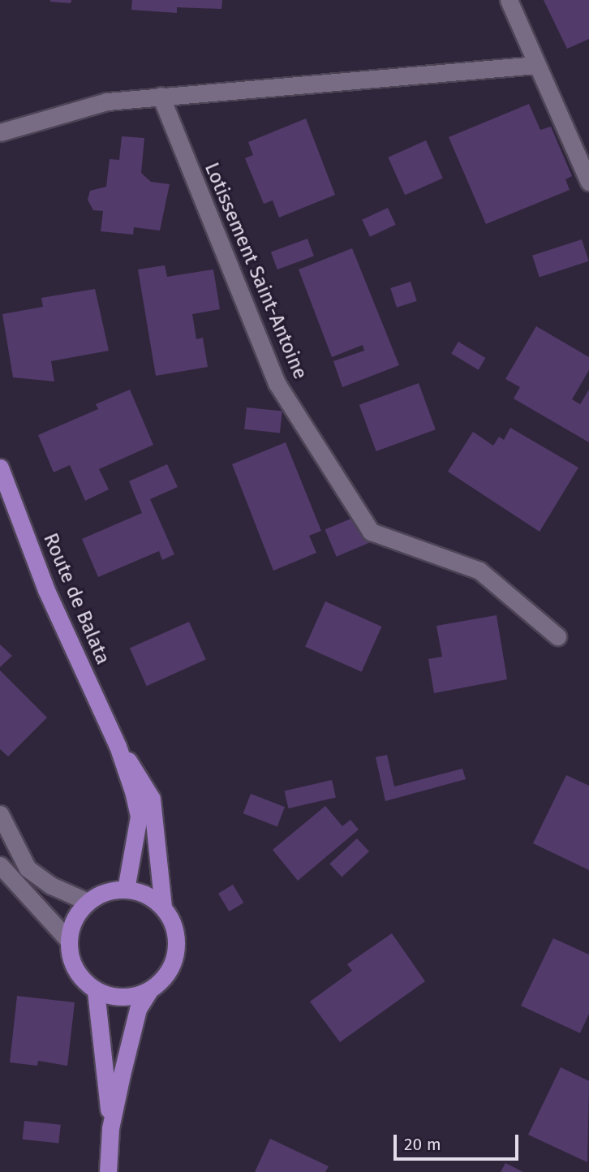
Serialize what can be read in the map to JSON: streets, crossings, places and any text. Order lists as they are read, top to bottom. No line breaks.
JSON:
{"streets":{"main road":["Route de Balata"],"street":["Lotissement Saint-Antoine"]},"scale_bar":"20 m"}
